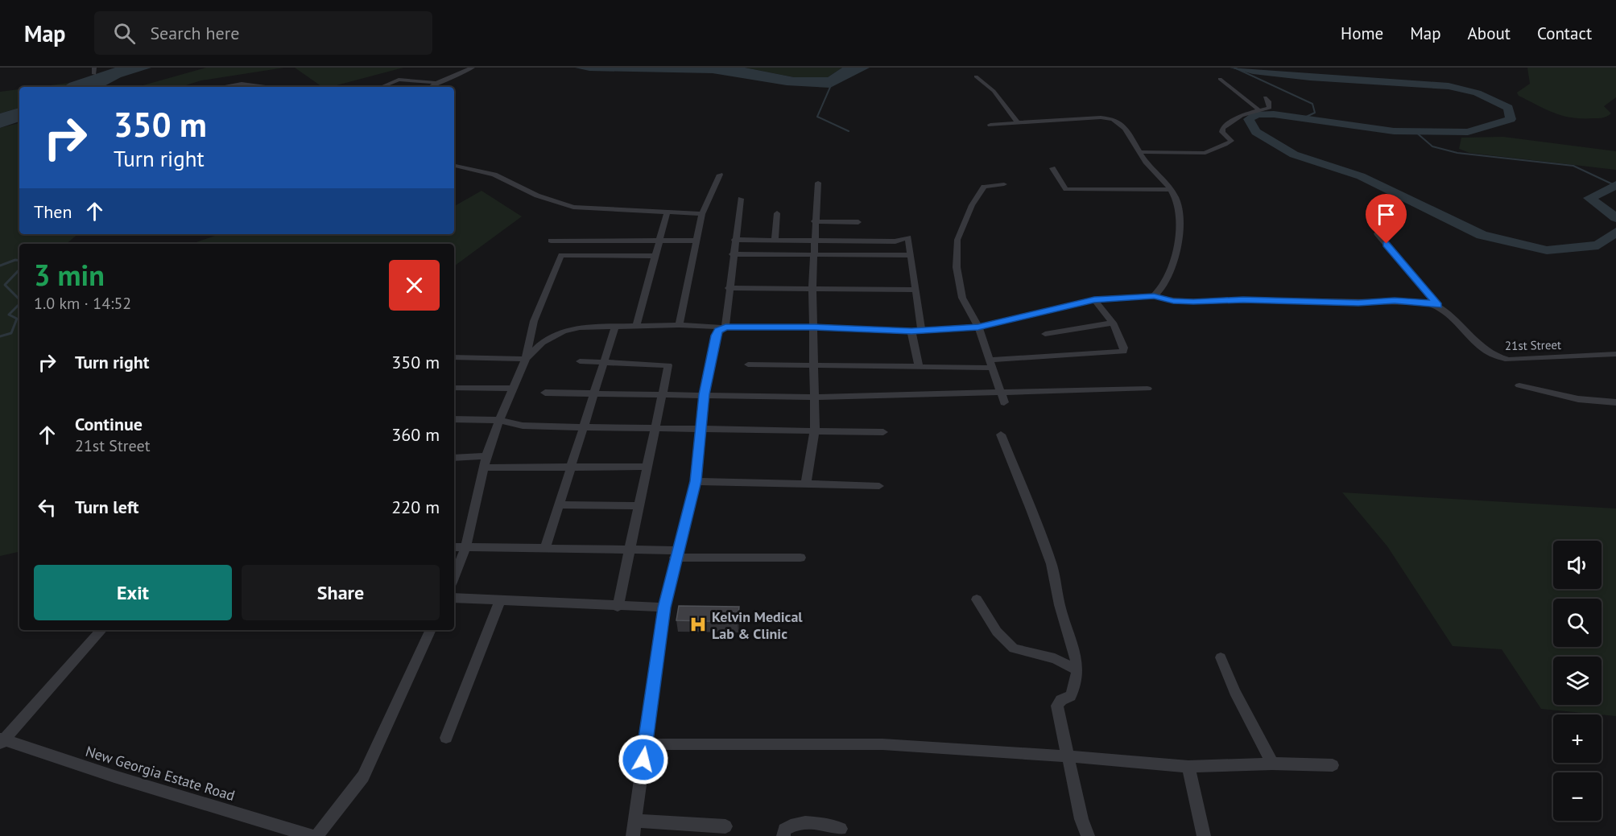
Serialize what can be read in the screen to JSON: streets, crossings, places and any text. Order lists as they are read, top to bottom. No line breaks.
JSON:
{"streets":{"street":["21st Street","New Georgia Estate Road"]},"places":{"hospital":["Kelvin Medical Lab & Clinic"]},"page":{"header":"Map","search":"Search here","nav":["Home","Map","About","Contact"],"turn":["350 m","Turn right"],"then":"Then","heading":["3 min","1.0 km · 14:52"],"list":[{"name":"Turn right","value":"350 m"},{"name":"Continue","note":"21st Street","value":"360 m"},{"name":"Turn left","value":"220 m"}],"map_buttons":["+","−"],"buttons":["Exit","Share"]}}
